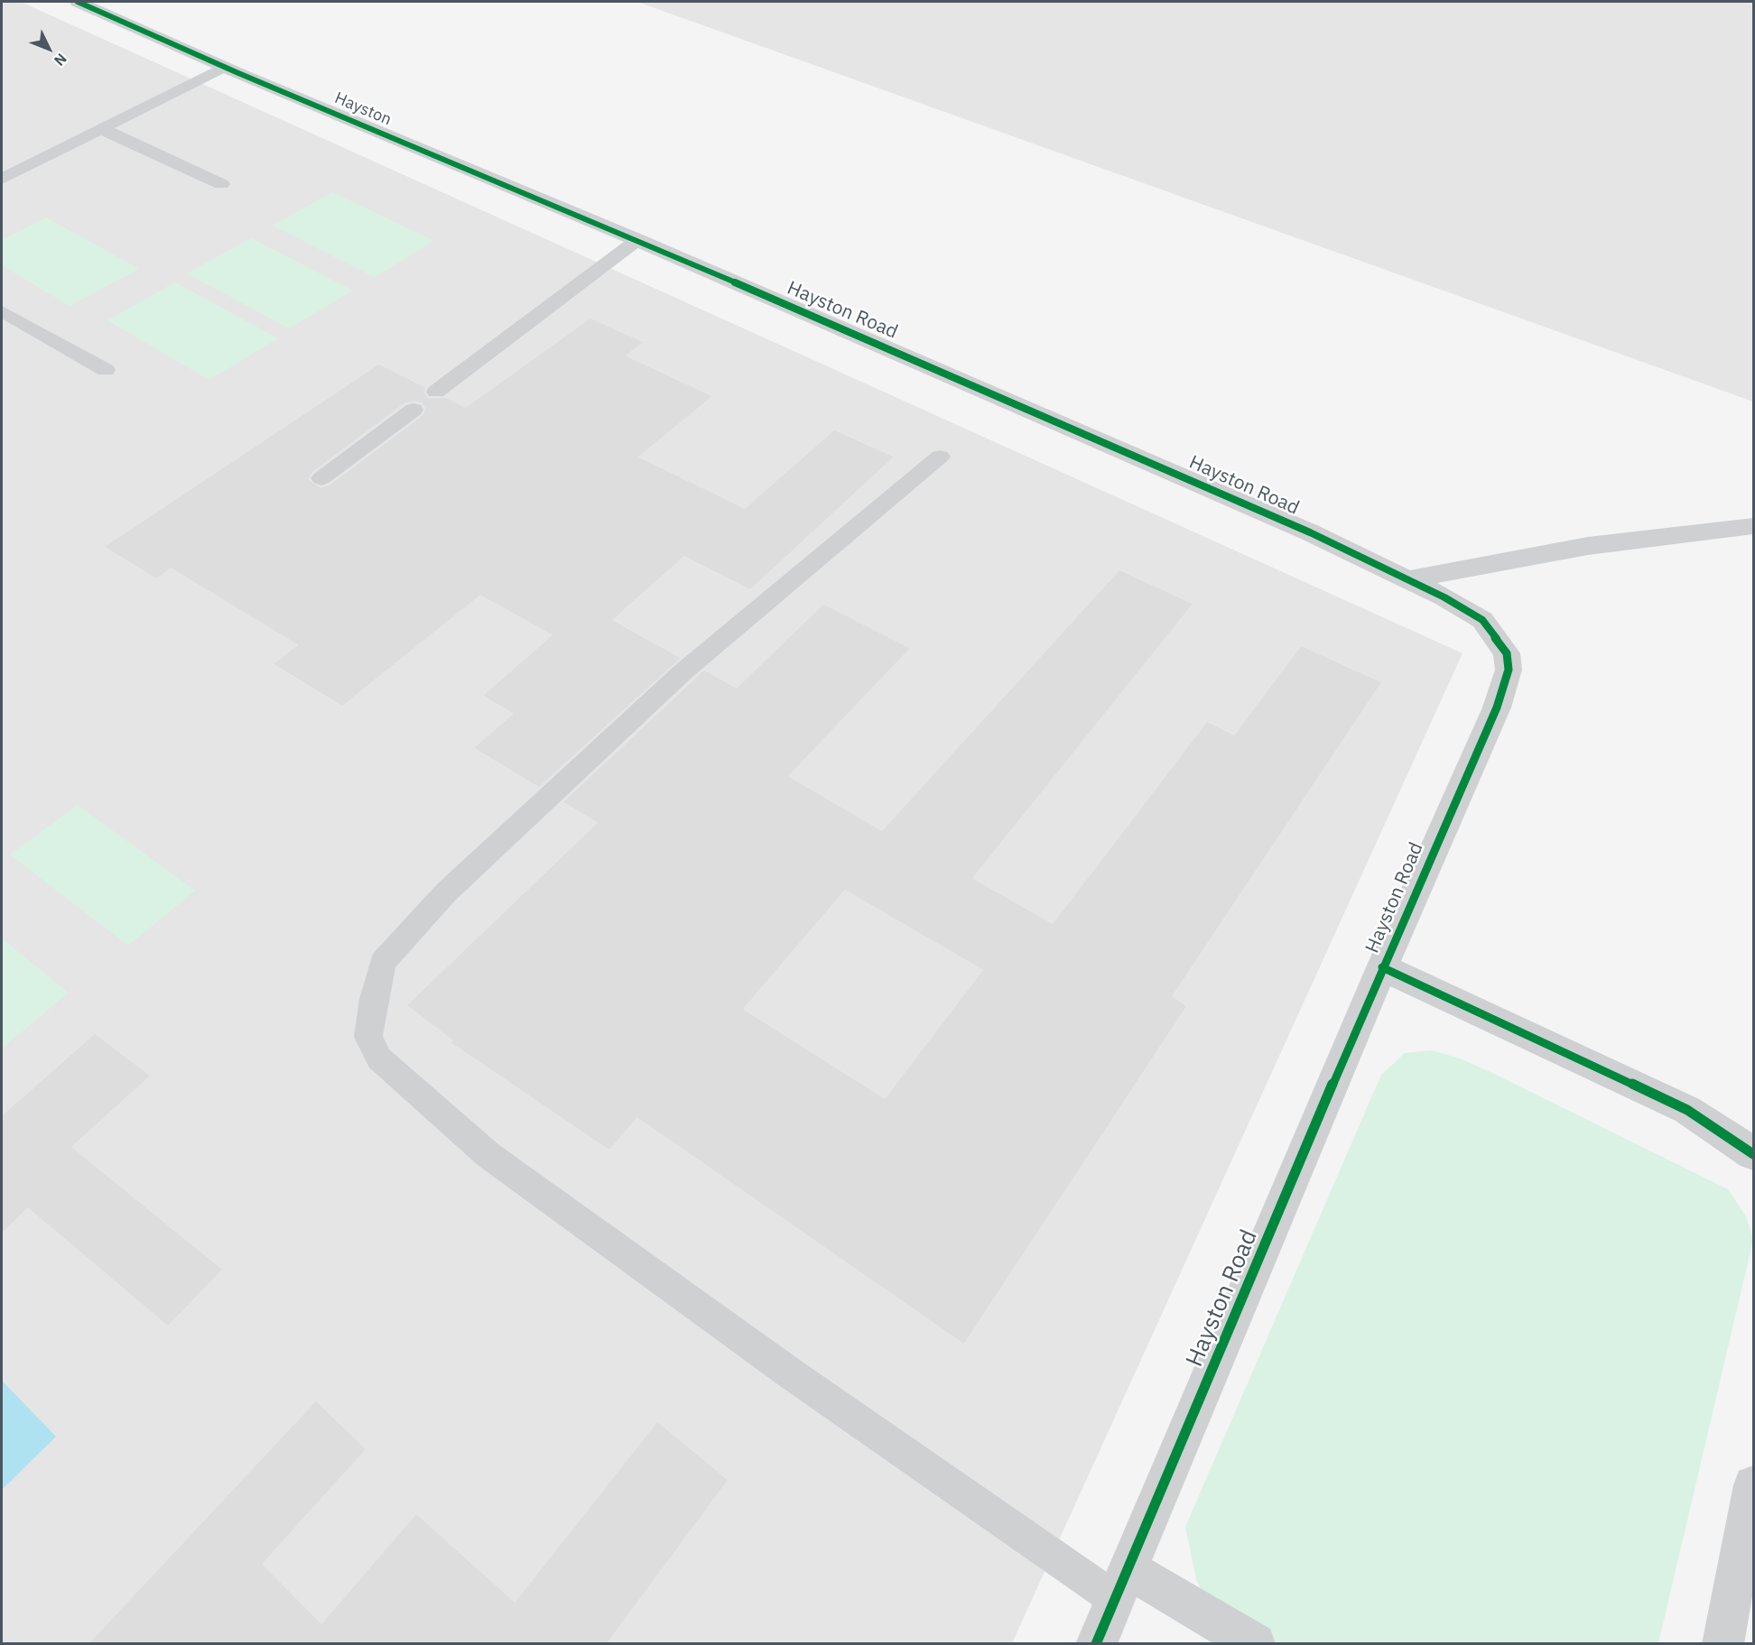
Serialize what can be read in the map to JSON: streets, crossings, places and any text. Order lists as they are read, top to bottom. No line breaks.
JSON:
{"streets":{"street":["Hayston","Hayston Road"]},"crossings":[["Hayston","Hayston Road"]],"north":"bottom right"}
